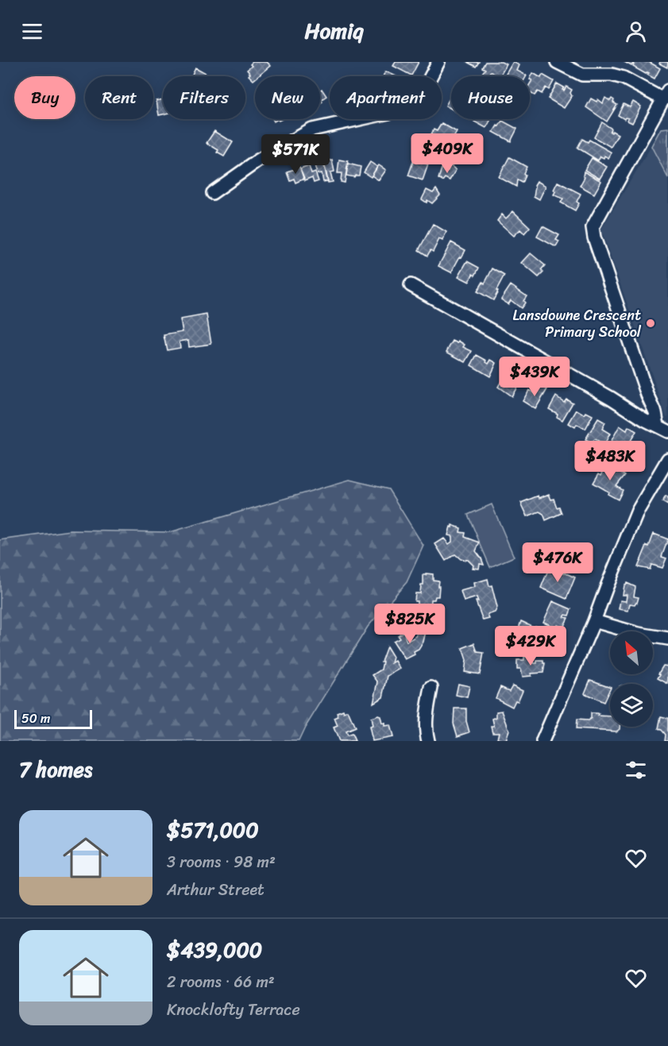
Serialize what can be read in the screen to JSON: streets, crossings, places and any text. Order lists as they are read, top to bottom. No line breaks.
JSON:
{"places":["Lansdowne Crescent Primary School"],"scale_bar":"50 m","north":"top left","page":{"header":"Homiq","chip":["Buy","Rent","Filters","New","Apartment","House"],"price":["$409K","$571K","$439K","$483K","$476K","$825K","$429K"],"scale":"50 m","heading":"7 homes","list":[{"name":"$571,000","note":"3 rooms · 98 m² · Arthur Street"},{"name":"$439,000","note":"2 rooms · 66 m² · Knocklofty Terrace"}]}}
